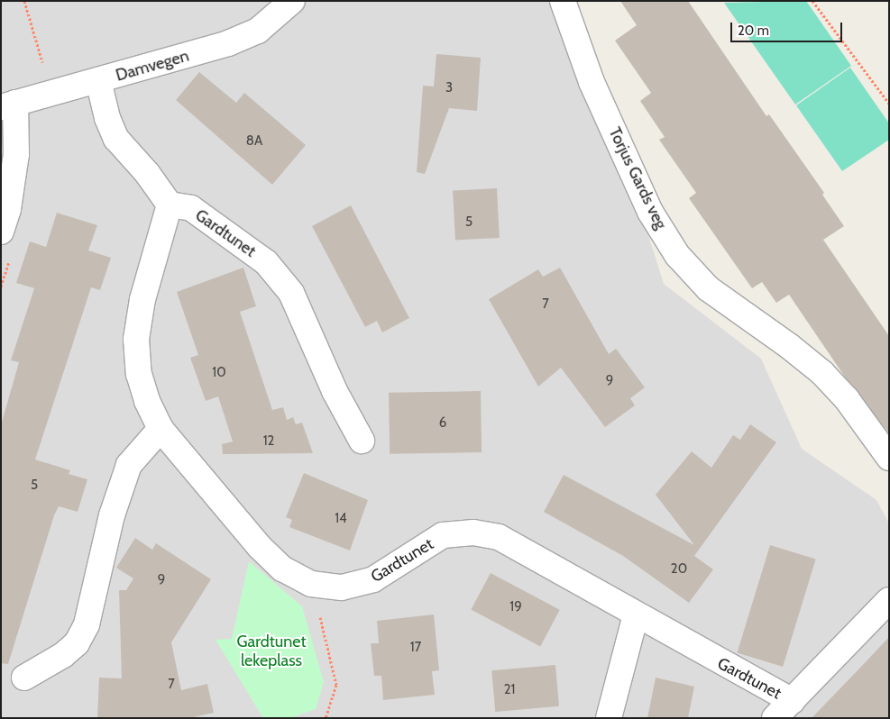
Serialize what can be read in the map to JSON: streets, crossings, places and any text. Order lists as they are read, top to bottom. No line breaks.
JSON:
{"streets":{"street":["Damvegen","Torjus Gards veg","Gardtunet"]},"parks":["Gardtunet lekeplass"],"house_numbers":["3","8A","5","7","10","9","6","12","5","14","20","9","19","17","7","21"],"scale_bar":"20 m"}
